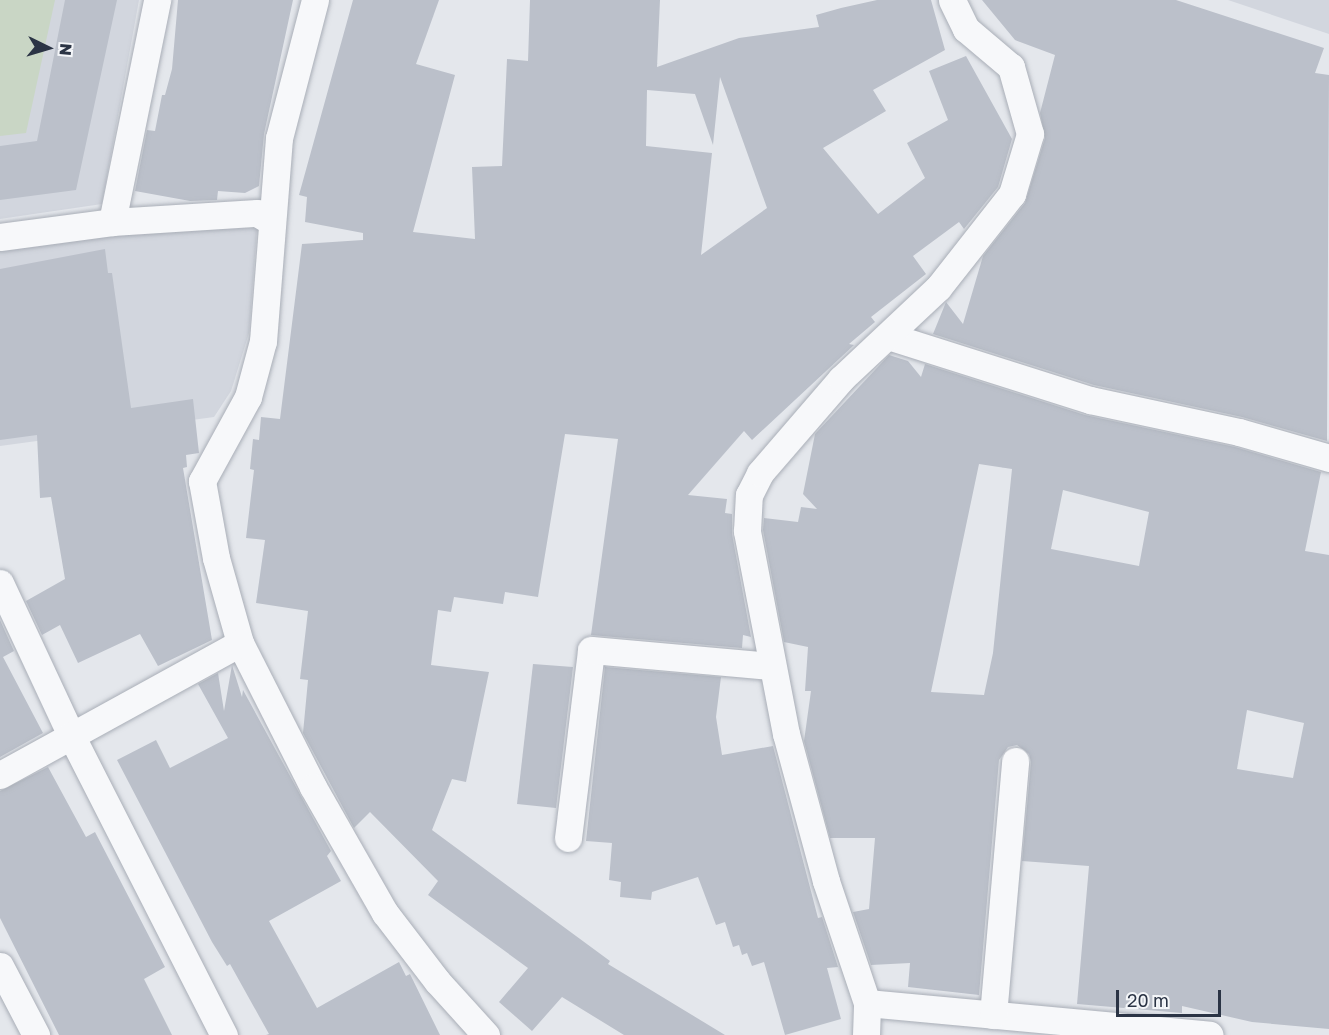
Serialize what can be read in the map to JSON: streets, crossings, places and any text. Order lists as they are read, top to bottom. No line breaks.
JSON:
{"scale_bar":"20 m","north":"right"}
